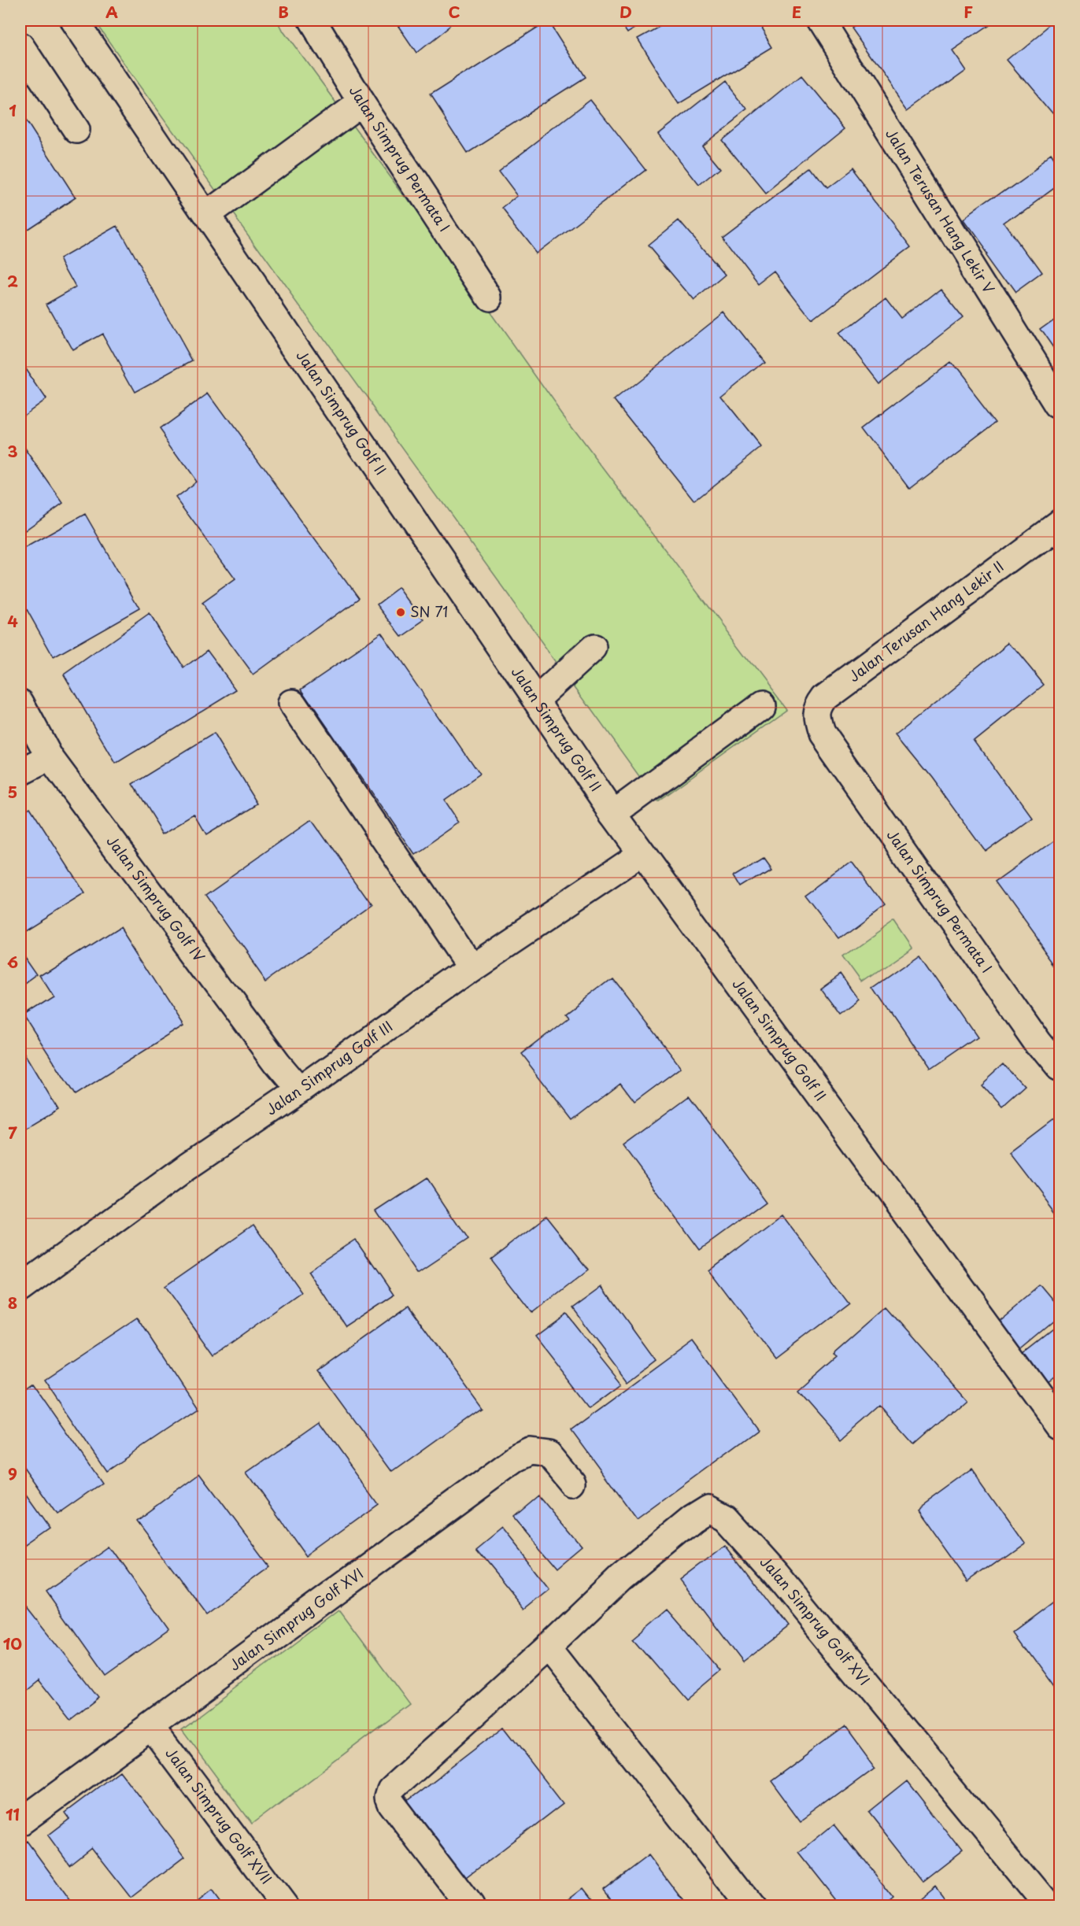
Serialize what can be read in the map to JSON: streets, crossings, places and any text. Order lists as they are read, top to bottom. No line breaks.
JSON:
{"streets":{"street":["Jalan Simprug Permata I","Jalan Terusan Hang Lekir V","Jalan Simprug Golf II","Jalan Terusan Hang Lekir II","Jalan Simprug Golf IV","Jalan Simprug Golf III","Jalan Simprug Golf XVI","Jalan Simprug Golf XVII"]},"crossings":[["Jalan Simprug Permata I","Jalan Terusan Hang Lekir II"],["Jalan Simprug Golf II","Jalan Simprug Golf III"],["Jalan Simprug Golf IV","Jalan Simprug Golf III"],["Jalan Simprug Golf XVI","Jalan Simprug Golf XVII"]],"places":["SN 71"],"grid":{"columns":["A","B","C","D","E","F"],"rows":["1","2","3","4","5","6","7","8","9","10","11"]}}
